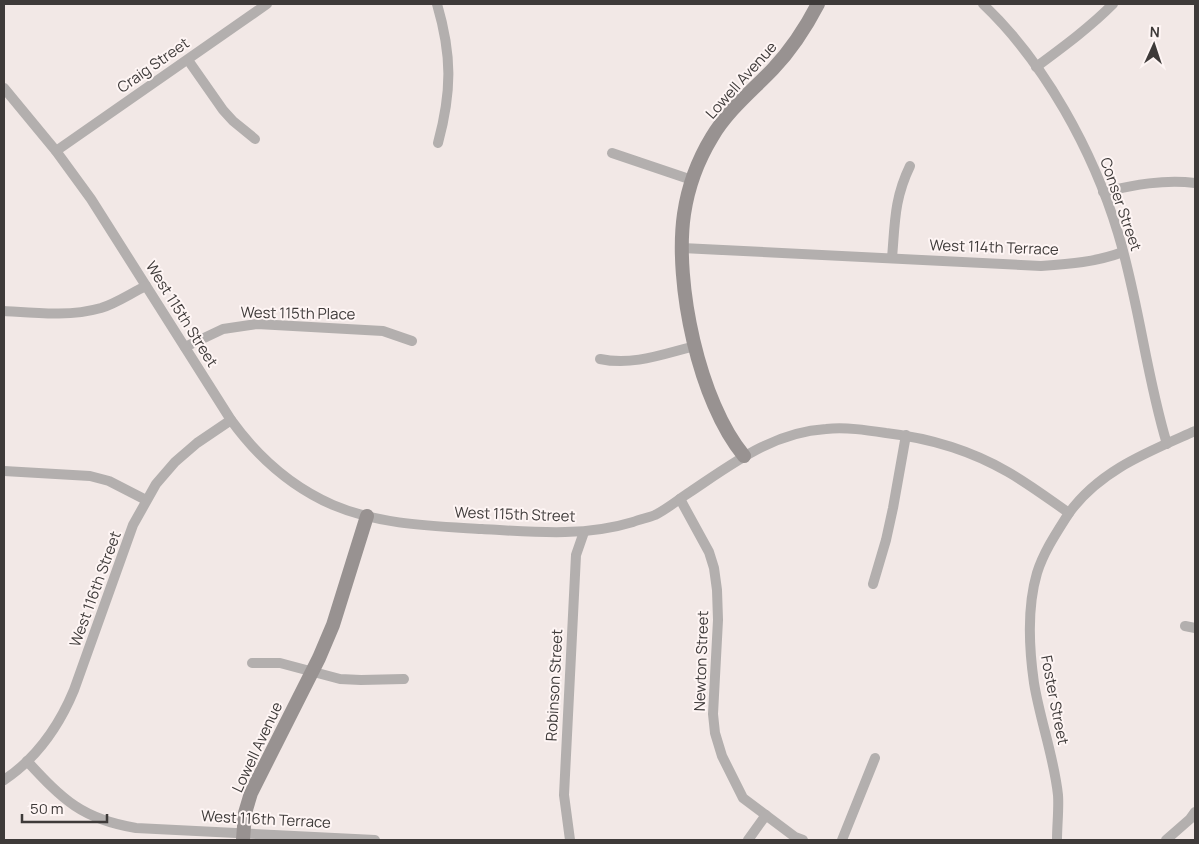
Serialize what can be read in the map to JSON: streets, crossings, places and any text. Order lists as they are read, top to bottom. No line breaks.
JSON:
{"streets":{"street":["Craig Street","Lowell Avenue","Conser Street","West 114th Terrace","West 115th Place","West 115th Street","West 116th Street","Newton Street","Robinson Street","Foster Street","West 116th Terrace"]},"crossings":[["Craig Street","West 115th Street"],["Lowell Avenue","West 114th Terrace"],["Lowell Avenue","West 115th Street"],["Lowell Avenue","West 116th Terrace"],["Conser Street","West 114th Terrace"],["West 115th Place","West 115th Street"],["West 115th Street","West 116th Street"],["West 115th Street","Newton Street"],["West 115th Street","Robinson Street"],["West 115th Street","Foster Street"],["West 116th Street","West 116th Terrace"]],"scale_bar":"50 m","north":"top"}
